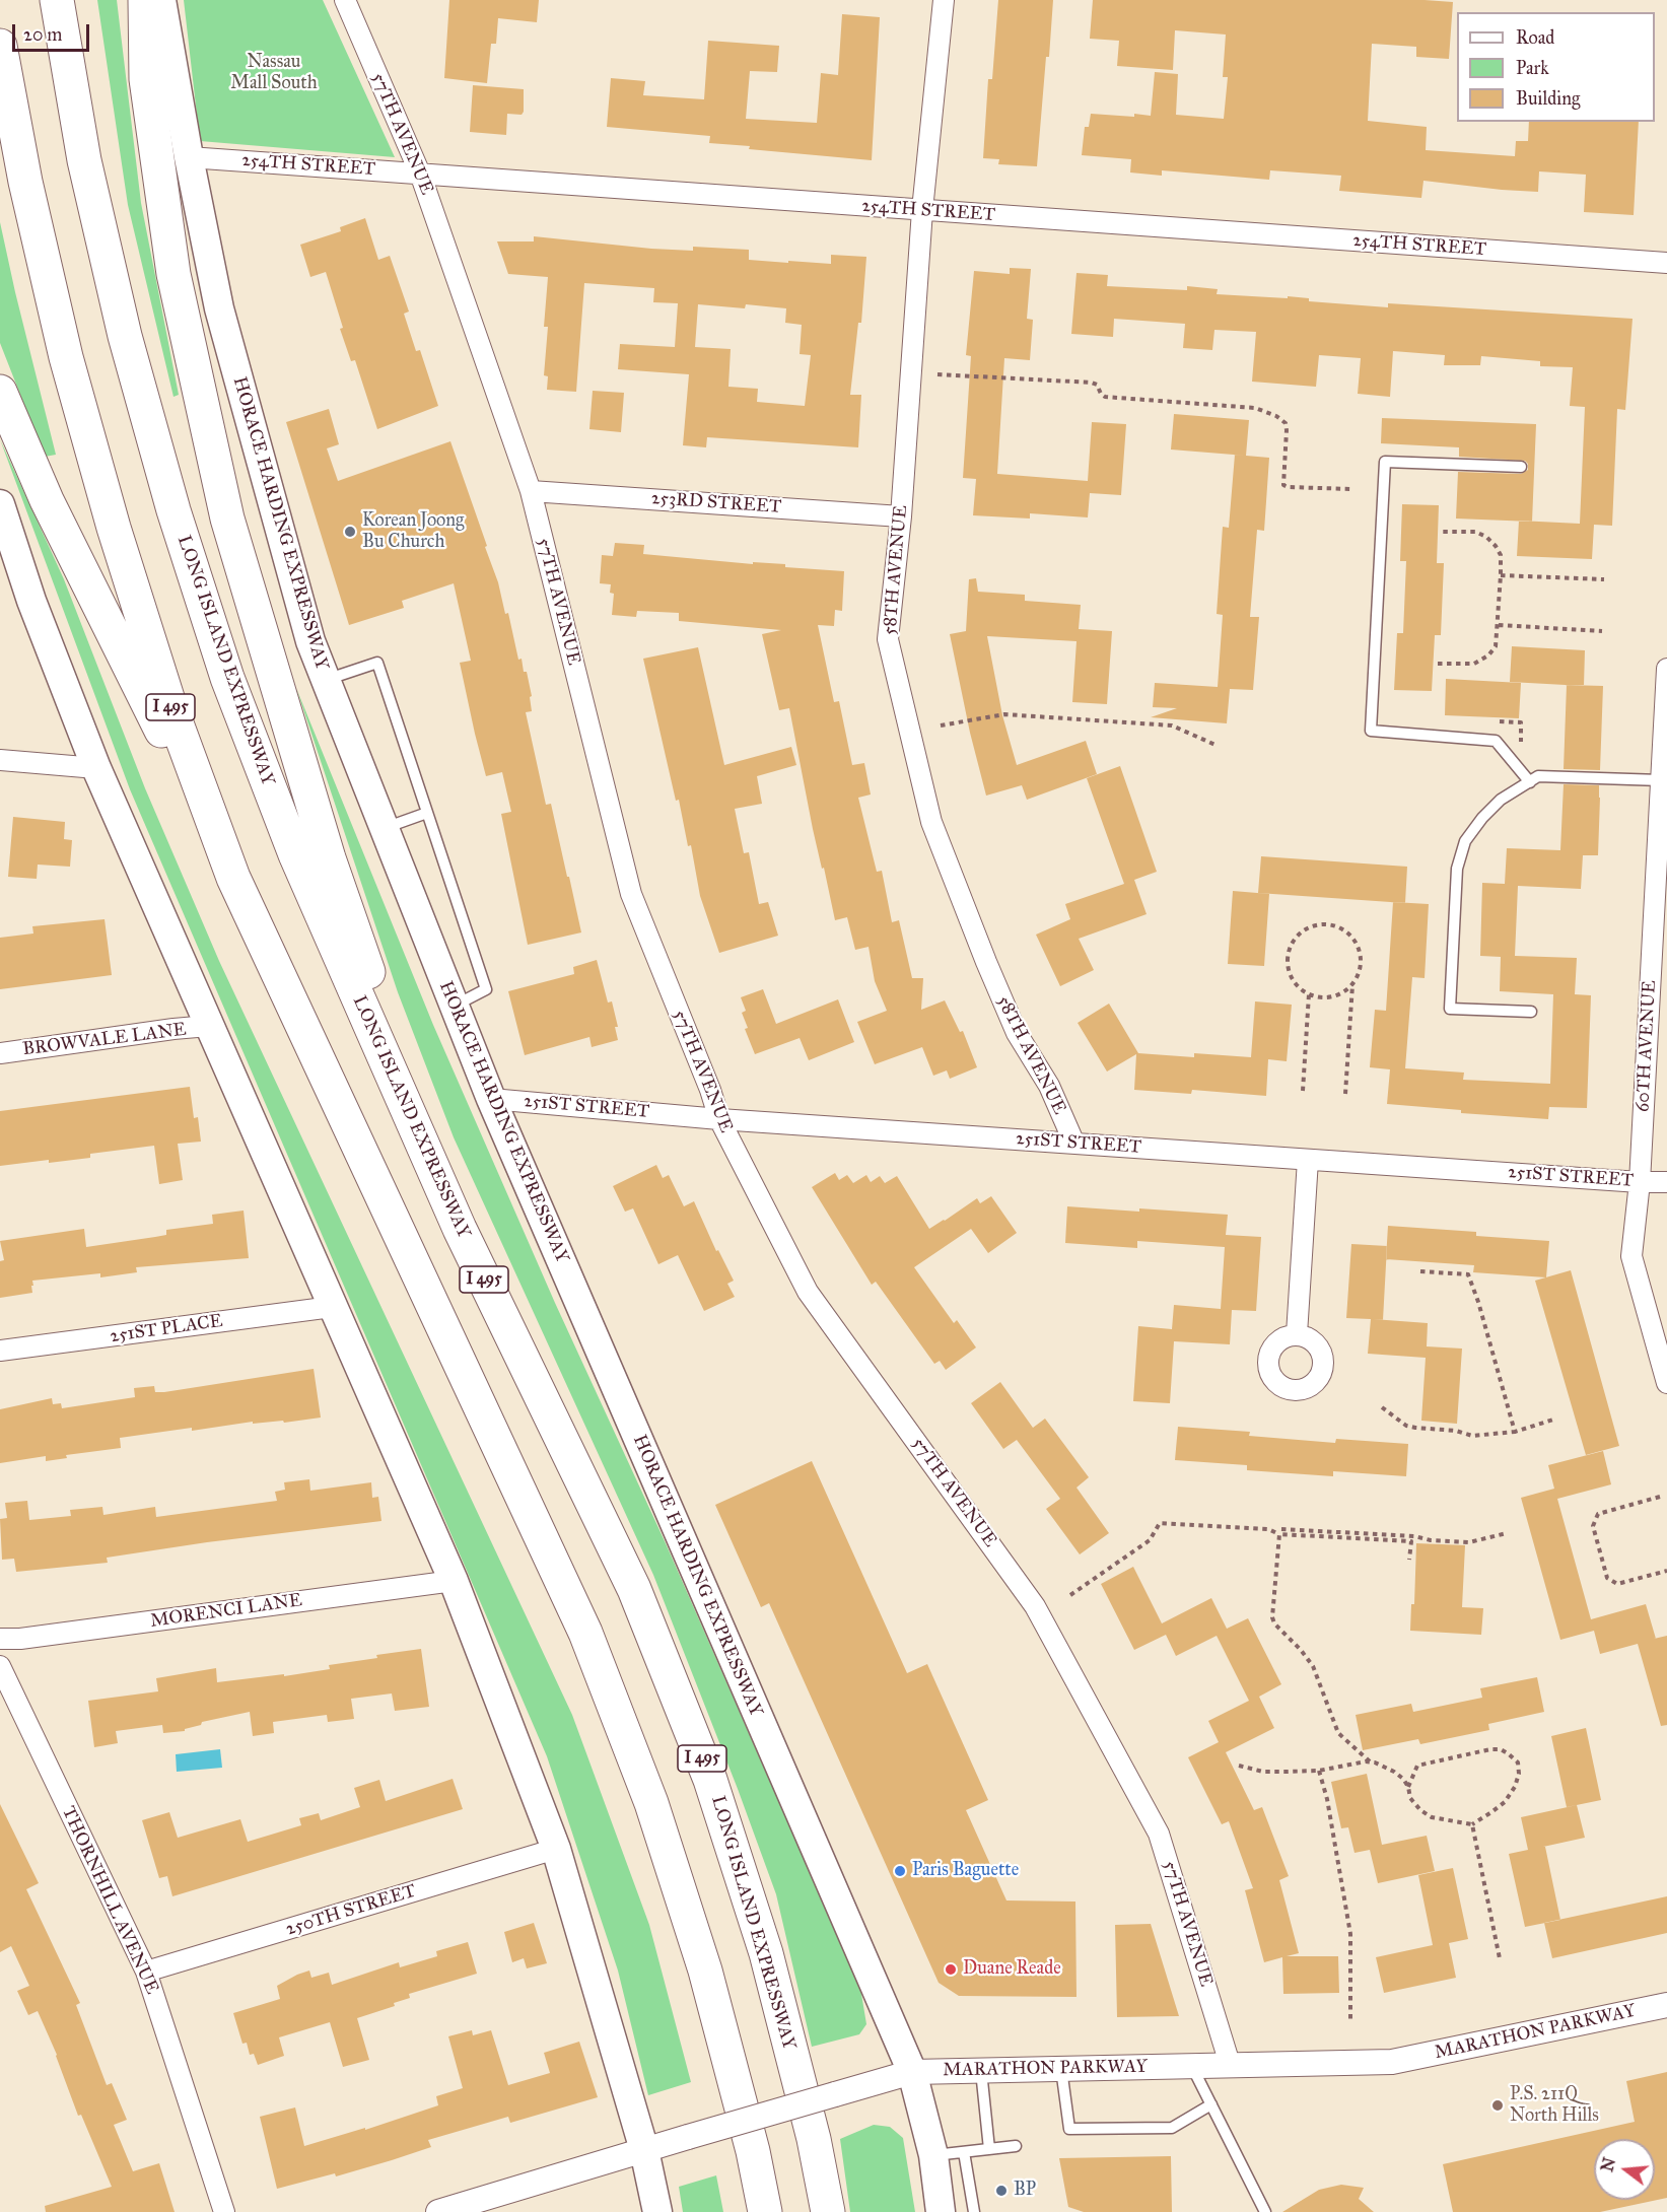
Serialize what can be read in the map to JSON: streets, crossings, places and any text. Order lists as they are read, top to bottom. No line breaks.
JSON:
{"streets":{"highway":["LONG ISLAND EXPRESSWAY","I 495"],"main road":["HORACE HARDING EXPRESSWAY"],"street":["57TH AVENUE","254TH STREET","253RD STREET","58TH AVENUE","BROWVALE LANE","60TH AVENUE","251ST STREET","251ST PLACE","MORENCI LANE","THORNHILL AVENUE","250TH STREET","MARATHON PARKWAY"]},"crossings":[["57TH AVENUE","254TH STREET"],["57TH AVENUE","253RD STREET"],["57TH AVENUE","251ST STREET"],["57TH AVENUE","MARATHON PARKWAY"],["254TH STREET","HORACE HARDING EXPRESSWAY"],["254TH STREET","58TH AVENUE"],["253RD STREET","58TH AVENUE"],["HORACE HARDING EXPRESSWAY","251ST STREET"],["HORACE HARDING EXPRESSWAY","MARATHON PARKWAY"],["58TH AVENUE","251ST STREET"],["60TH AVENUE","251ST STREET"],["THORNHILL AVENUE","250TH STREET"]],"parks":["Nassau Mall South"],"places":["Korean Joong Bu Church","Paris Baguette","Duane Reade","P.S. 211Q North Hills","BP"],"legend":["Road","Park","Building"],"scale_bar":"20 m","north":"left"}
